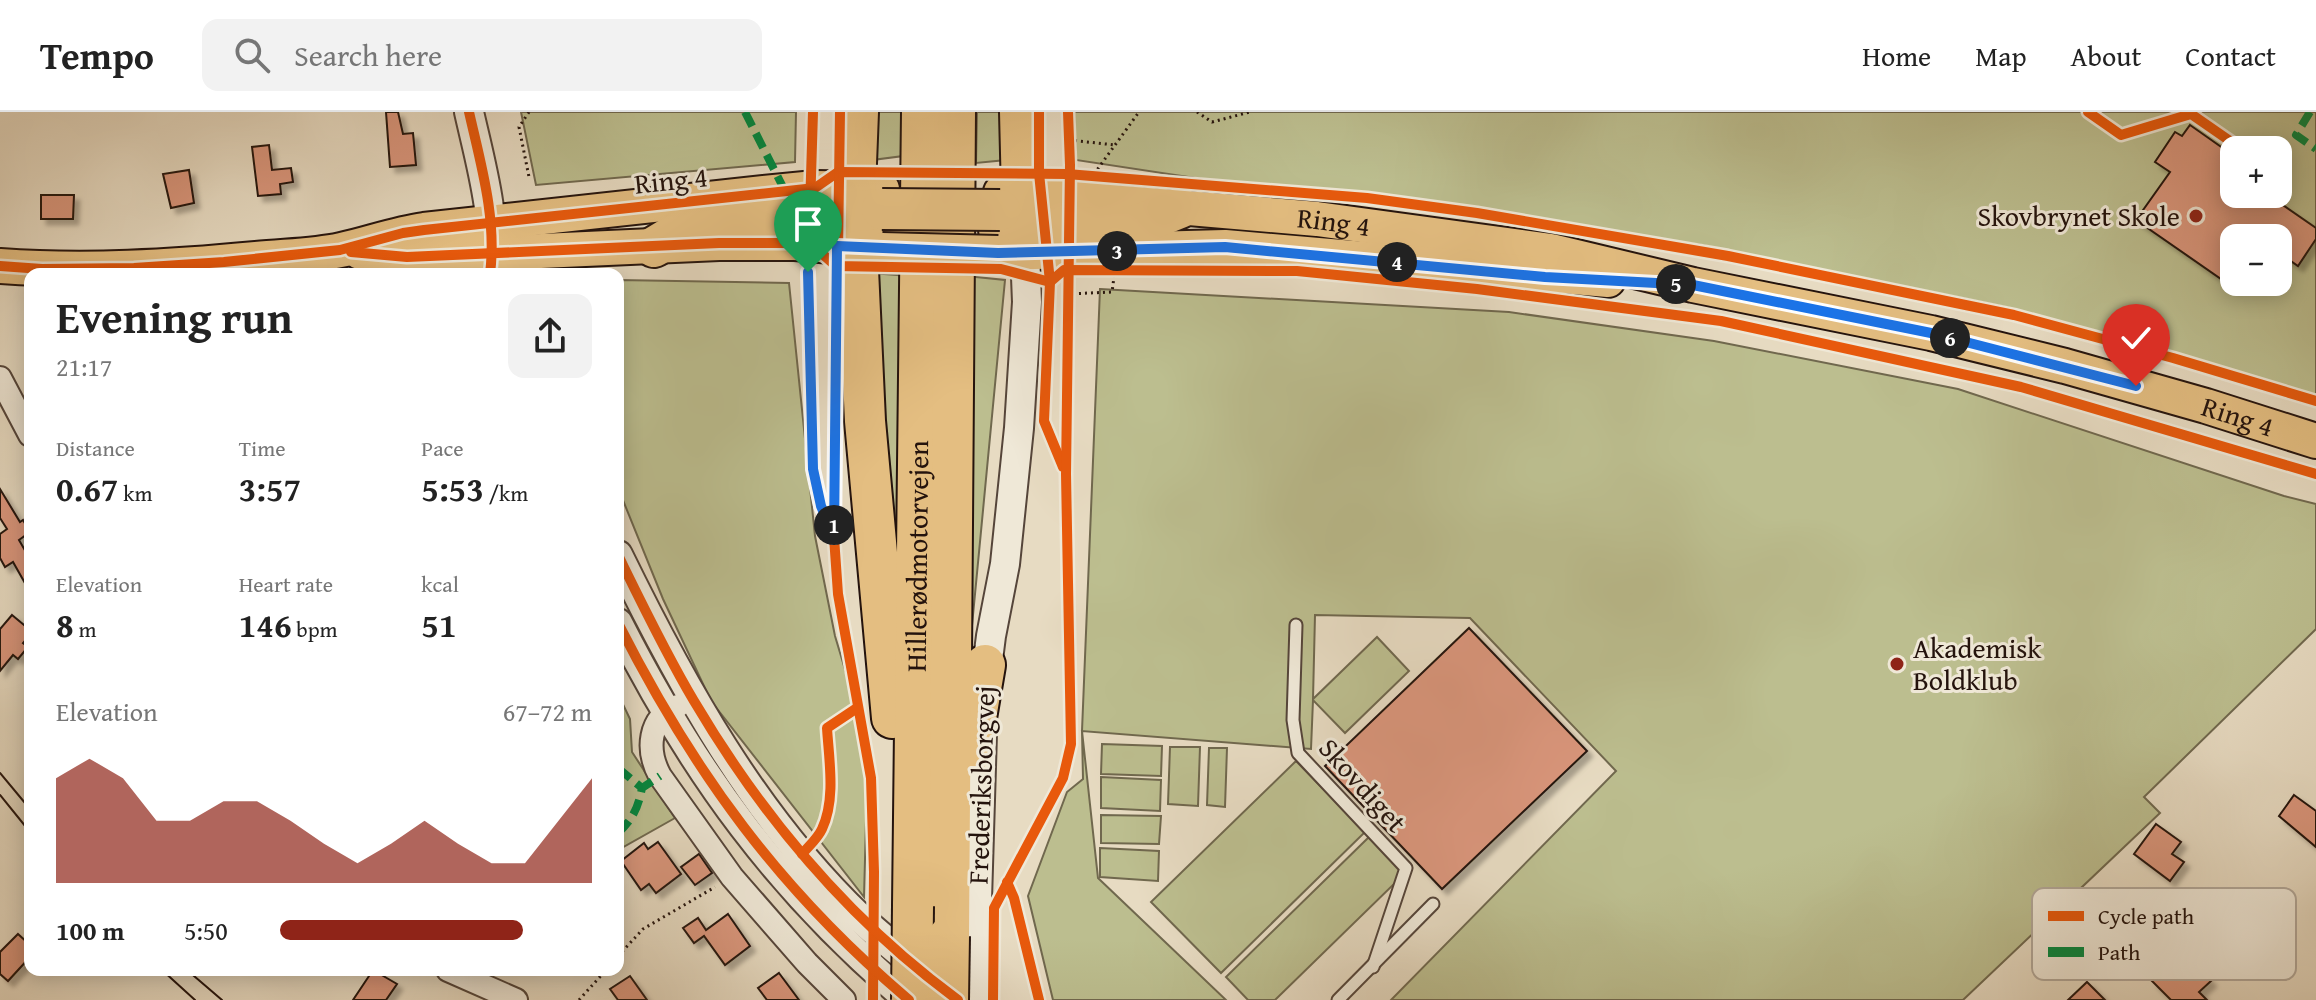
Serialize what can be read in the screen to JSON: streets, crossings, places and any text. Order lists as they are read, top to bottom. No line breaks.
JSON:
{"streets":{"highway":["Hillerødmotorvejen"],"main road":["Ring 4"],"street":["Frederiksborgvej"],"lane":["Skovdiget"]},"crossings":[["Ring 4","Frederiksborgvej"],["Hillerødmotorvejen","Frederiksborgvej"]],"places":["Skovbrynet Skole","Akademisk Boldklub"],"legend":["Cycle path","Path"],"page":{"header":"Tempo","search":"Search here","nav":["Home","Map","About","Contact"],"map_buttons":["+","−"],"pins":["3","4","5","6","1"],"heading":["Evening run","21:17"],"stats":[["Distance","0.67 km"],["Time","3:57"],["Pace","5:53 /km"],["Elevation","8 m"],["Heart rate","146 bpm"],["kcal","51"]],"chart":["Elevation","67–72 m"],"list":[{"name":"100 m","note":"5:50"}]}}
